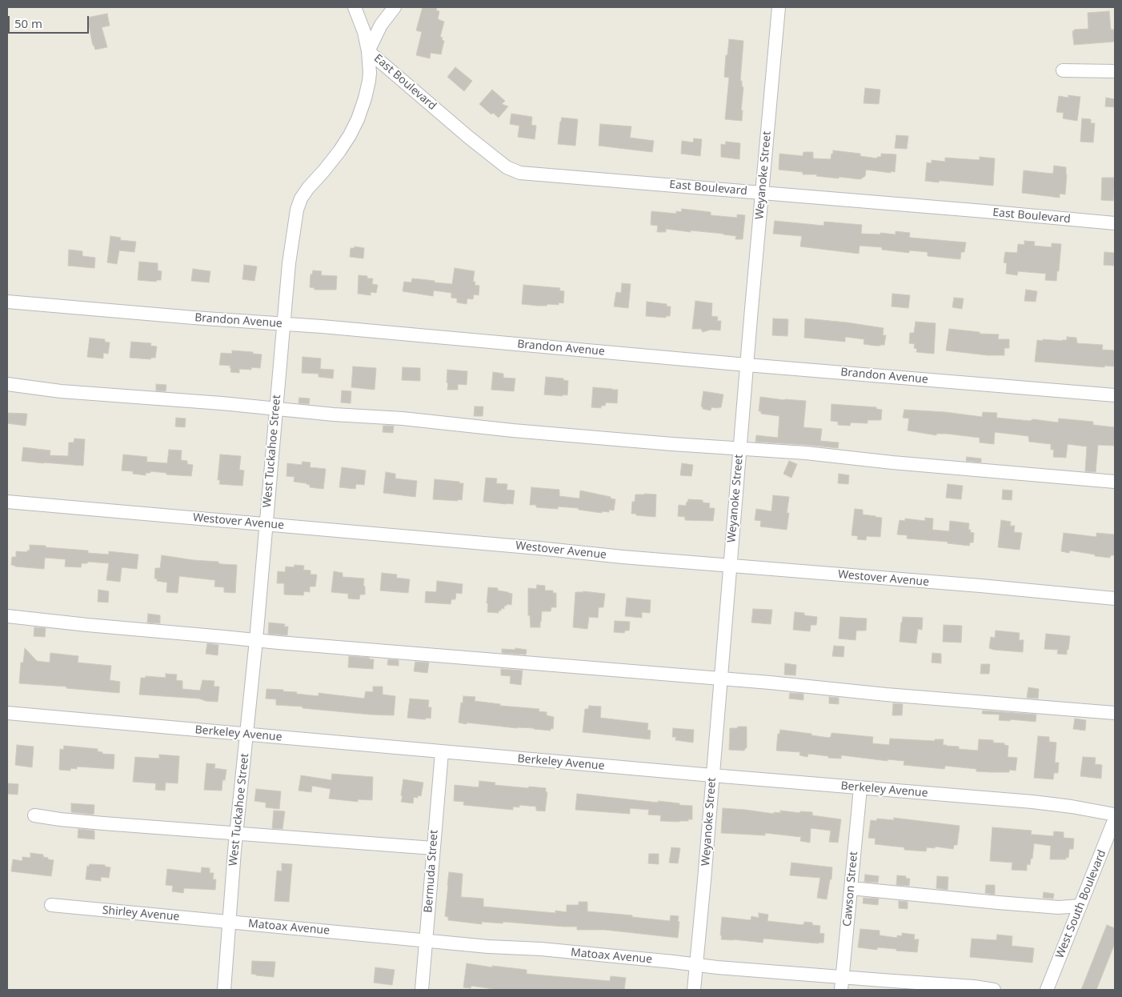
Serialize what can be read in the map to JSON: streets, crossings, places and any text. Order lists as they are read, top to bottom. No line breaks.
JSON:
{"streets":{"street":["East Boulevard","Weyanoke Street","Brandon Avenue","West Tuckahoe Street","Westover Avenue","Berkeley Avenue","Bermuda Street","Cawson Street","West South Boulevard","Shirley Avenue","Matoax Avenue"]},"crossings":[["East Boulevard","Weyanoke Street"],["East Boulevard","West Tuckahoe Street"],["Weyanoke Street","Brandon Avenue"],["Weyanoke Street","Westover Avenue"],["Weyanoke Street","Berkeley Avenue"],["Weyanoke Street","Matoax Avenue"],["Brandon Avenue","West Tuckahoe Street"],["West Tuckahoe Street","Westover Avenue"],["West Tuckahoe Street","Berkeley Avenue"],["West Tuckahoe Street","Shirley Avenue"],["West Tuckahoe Street","Matoax Avenue"],["Berkeley Avenue","Bermuda Street"],["Berkeley Avenue","Cawson Street"],["Bermuda Street","Matoax Avenue"],["Cawson Street","Matoax Avenue"],["Shirley Avenue","Matoax Avenue"]],"scale_bar":"50 m"}
